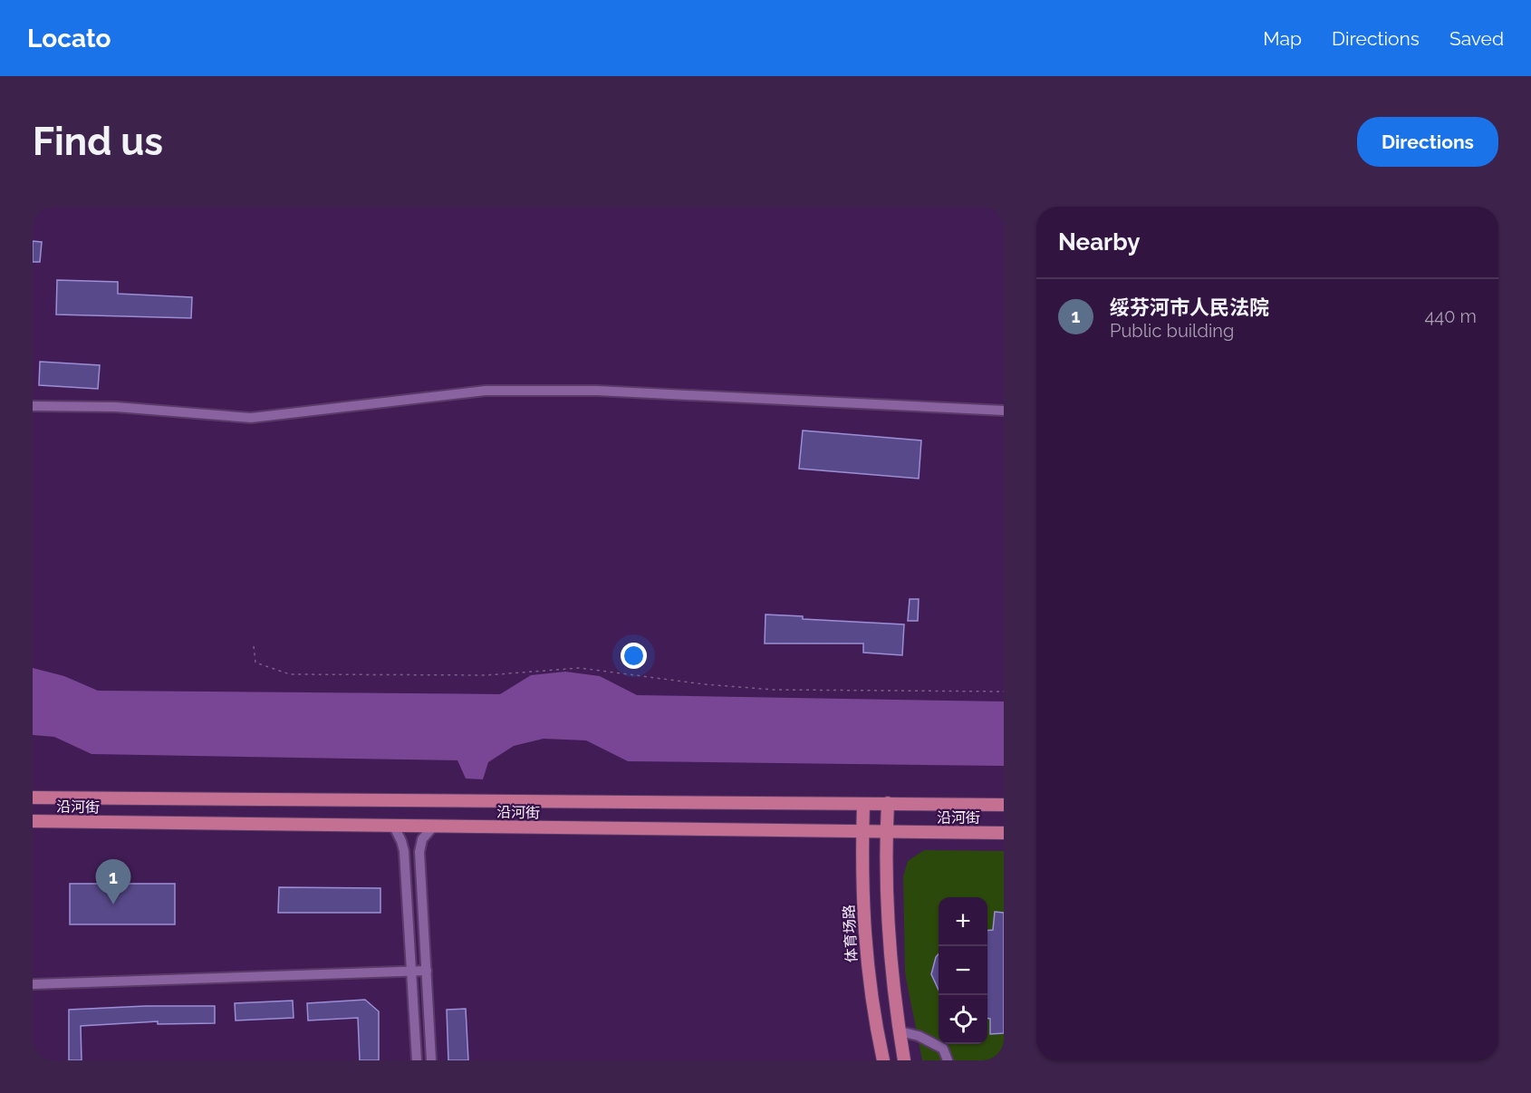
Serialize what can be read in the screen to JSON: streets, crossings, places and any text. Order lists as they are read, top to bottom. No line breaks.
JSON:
{"streets":{"main road":["沿河街","体育场路"]},"crossings":[["沿河街","体育场路"]],"page":{"header":"Locato","nav":["Map","Directions","Saved"],"buttons":"Directions","title":"Find us","heading":"Nearby","list":[{"mark":"1","name":"绥芬河市人民法院","note":"Public building","value":"440 m"}],"pins":"1","map_buttons":["+","−"]}}
